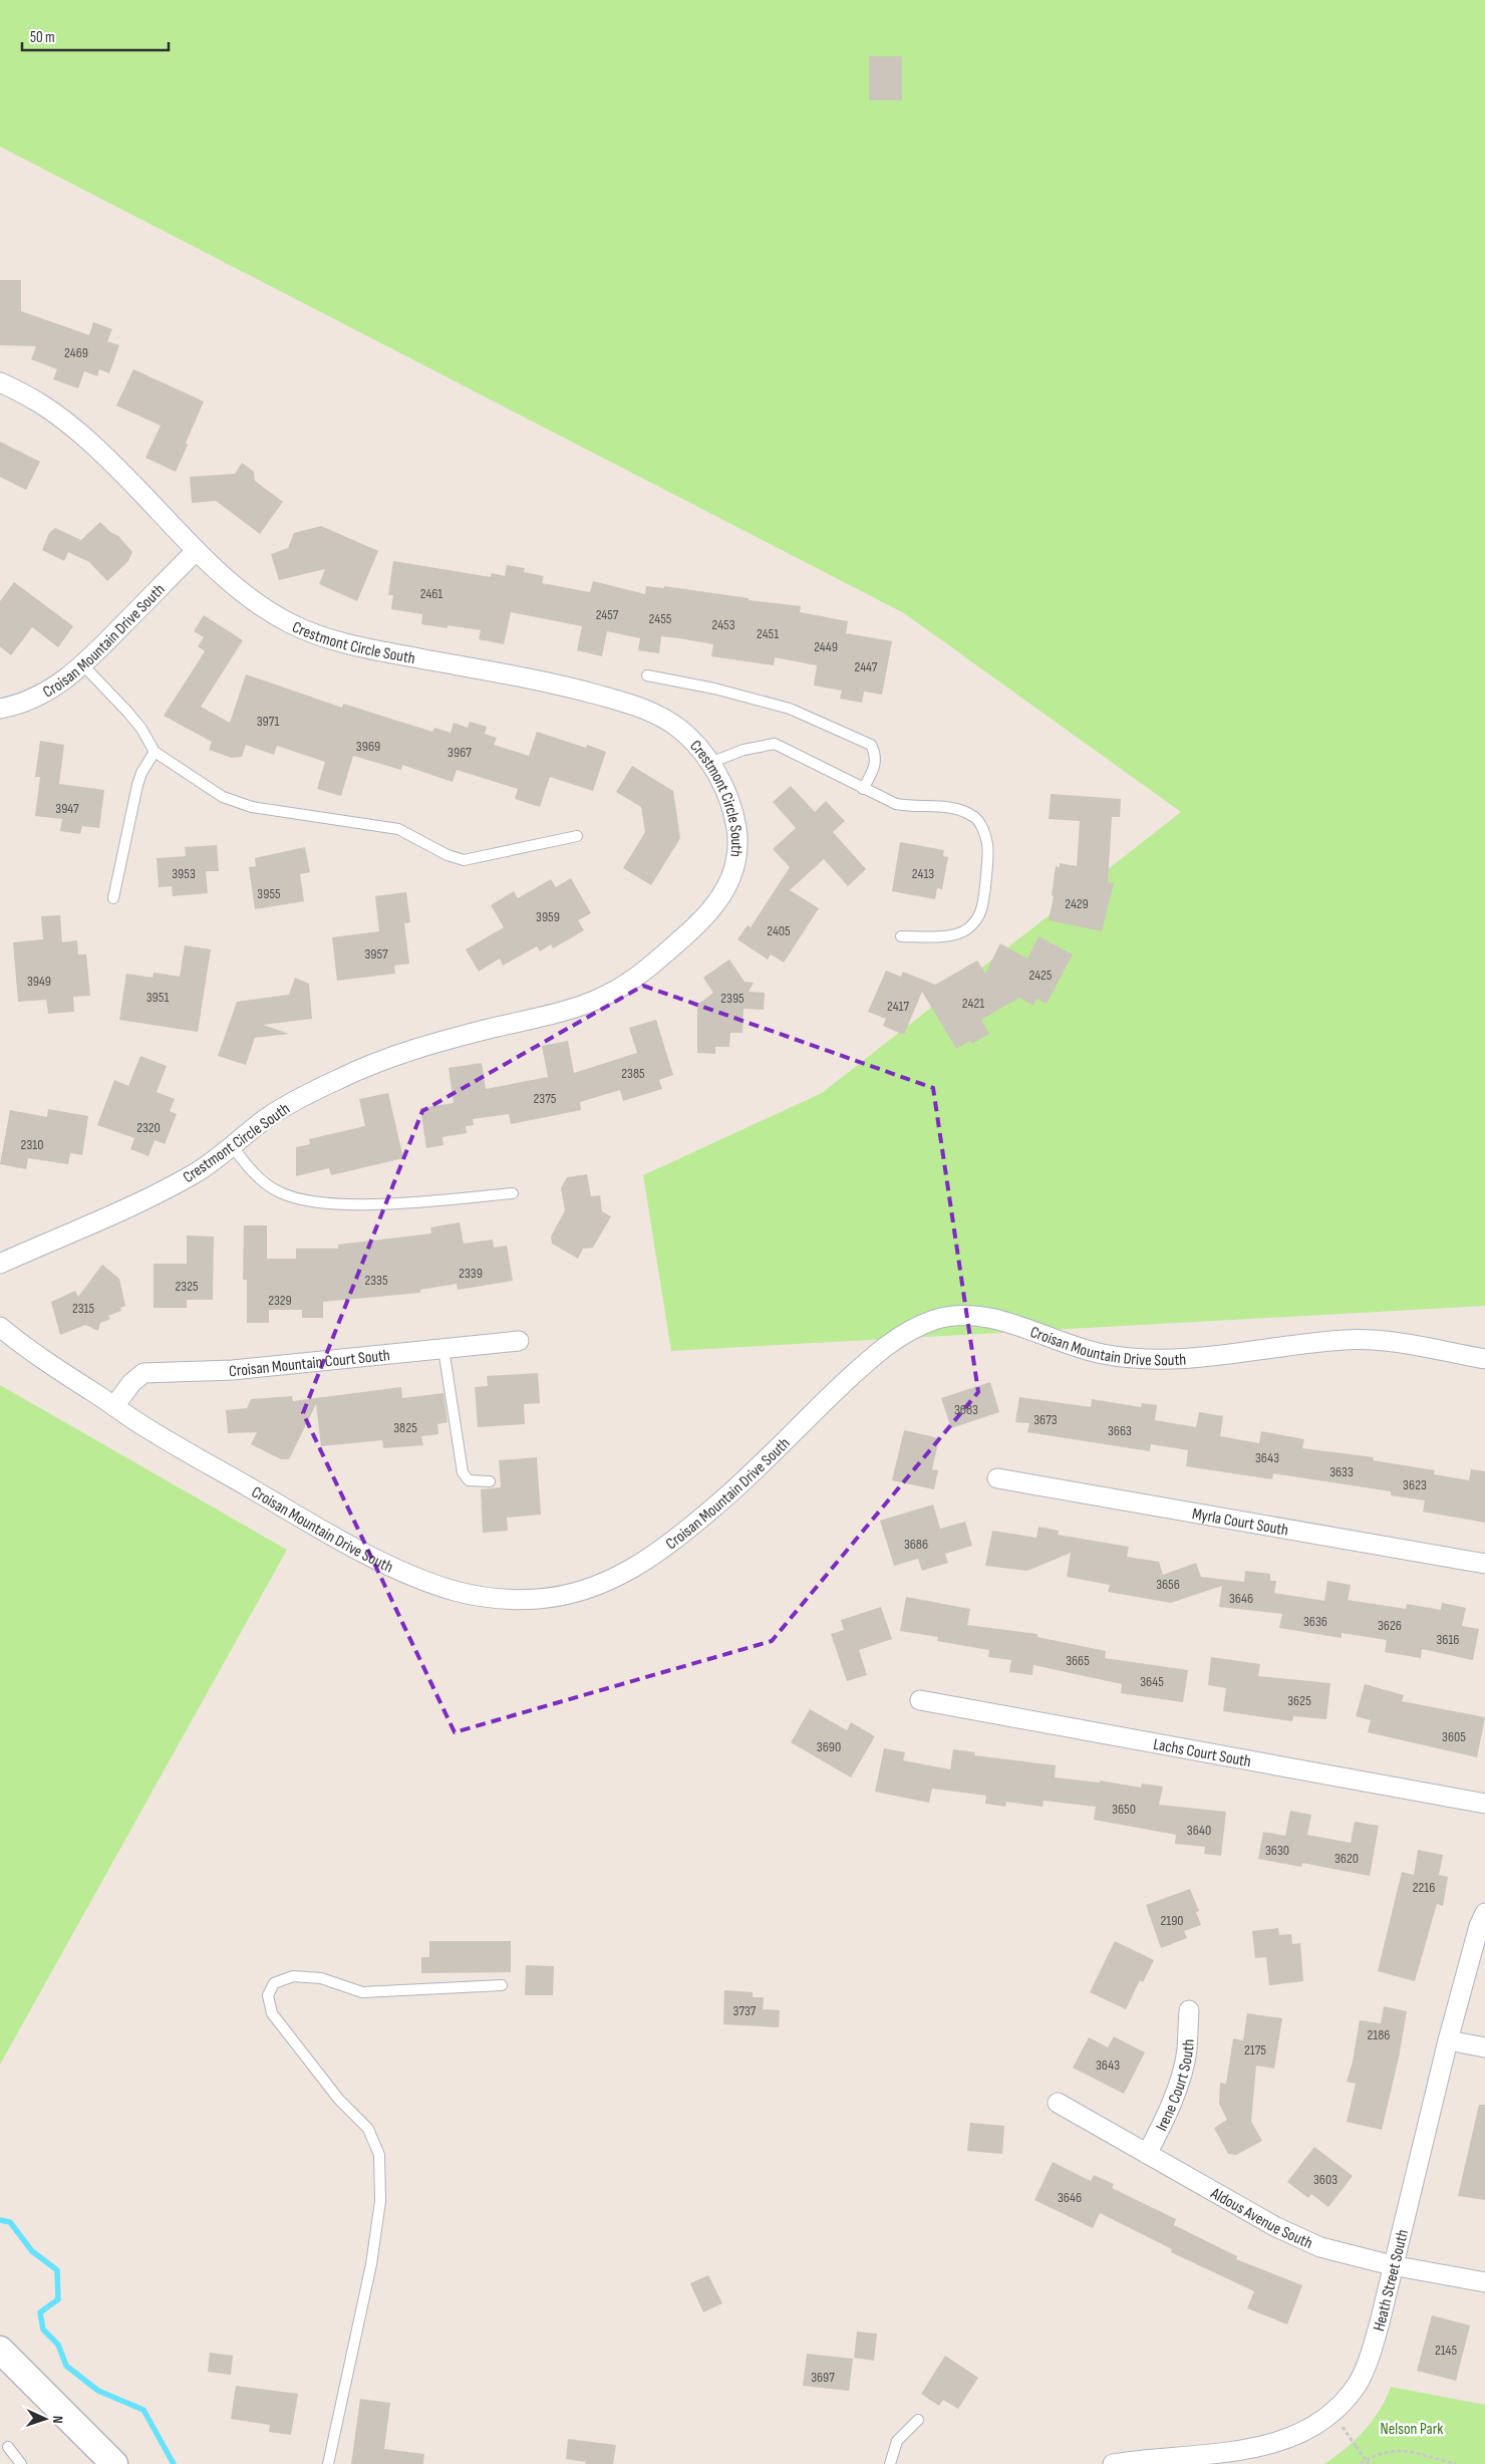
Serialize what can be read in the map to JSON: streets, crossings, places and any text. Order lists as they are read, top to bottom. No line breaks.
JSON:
{"streets":{"street":["Croisan Mountain Drive South","Crestmont Circle South","Croisan Mountain Court South","Myrla Court South","Lachs Court South","Irene Court South","Aldous Avenue South","Heath Street South"]},"crossings":[["Croisan Mountain Drive South","Crestmont Circle South"],["Croisan Mountain Drive South","Croisan Mountain Court South"],["Irene Court South","Aldous Avenue South"],["Aldous Avenue South","Heath Street South"]],"parks":["Nelson Park"],"house_numbers":["2469","2461","2457","2455","2453","2451","2449","2447","3971","3969","3967","3947","3953","2413","3955","2429","3959","2405","3957","2425","3949","3951","2395","2421","2417","2385","2375","2320","2310","2339","2335","2325","2329","2315","3683","3673","3825","3663","3643","3633","3623","3686","3656","3646","3636","3626","3616","3665","3645","3625","3605","3690","3650","3640","3630","3620","2216","2190","3737","2186","2175","3643","3603","3646","2145","3697"],"scale_bar":"50 m","north":"right"}
